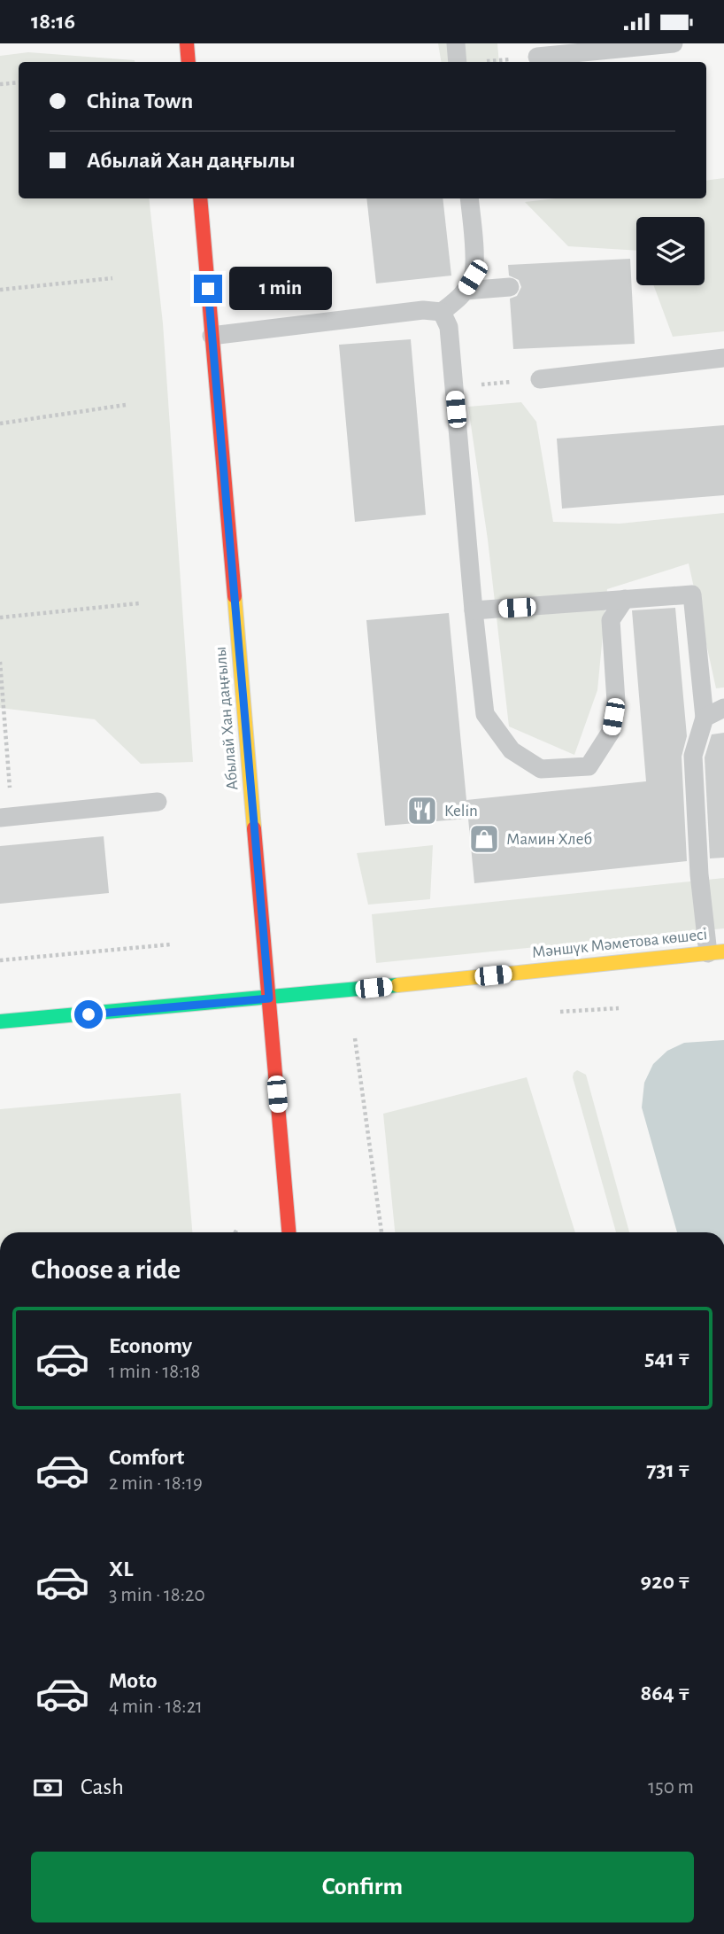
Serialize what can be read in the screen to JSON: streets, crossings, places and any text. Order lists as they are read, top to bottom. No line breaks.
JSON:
{"streets":{"street":["Абылай Хан даңғылы","Мәншүк Мәметова көшесі"]},"crossings":[["Абылай Хан даңғылы","Мәншүк Мәметова көшесі"]],"places":{"restaurant":["Kelin"],"shop":["Мамин Хлеб"]},"page":{"status":"18:16","banner":["China Town","Абылай Хан даңғылы"],"bubble":"1 min","heading":"Choose a ride","list":[{"name":"Economy","note":"1 min · 18:18","value":"541 ₸"},{"name":"Comfort","note":"2 min · 18:19","value":"731 ₸"},{"name":"XL","note":"3 min · 18:20","value":"920 ₸"},{"name":"Moto","note":"4 min · 18:21","value":"864 ₸"}],"pay":["Cash","150 m"],"buttons":"Confirm"}}
